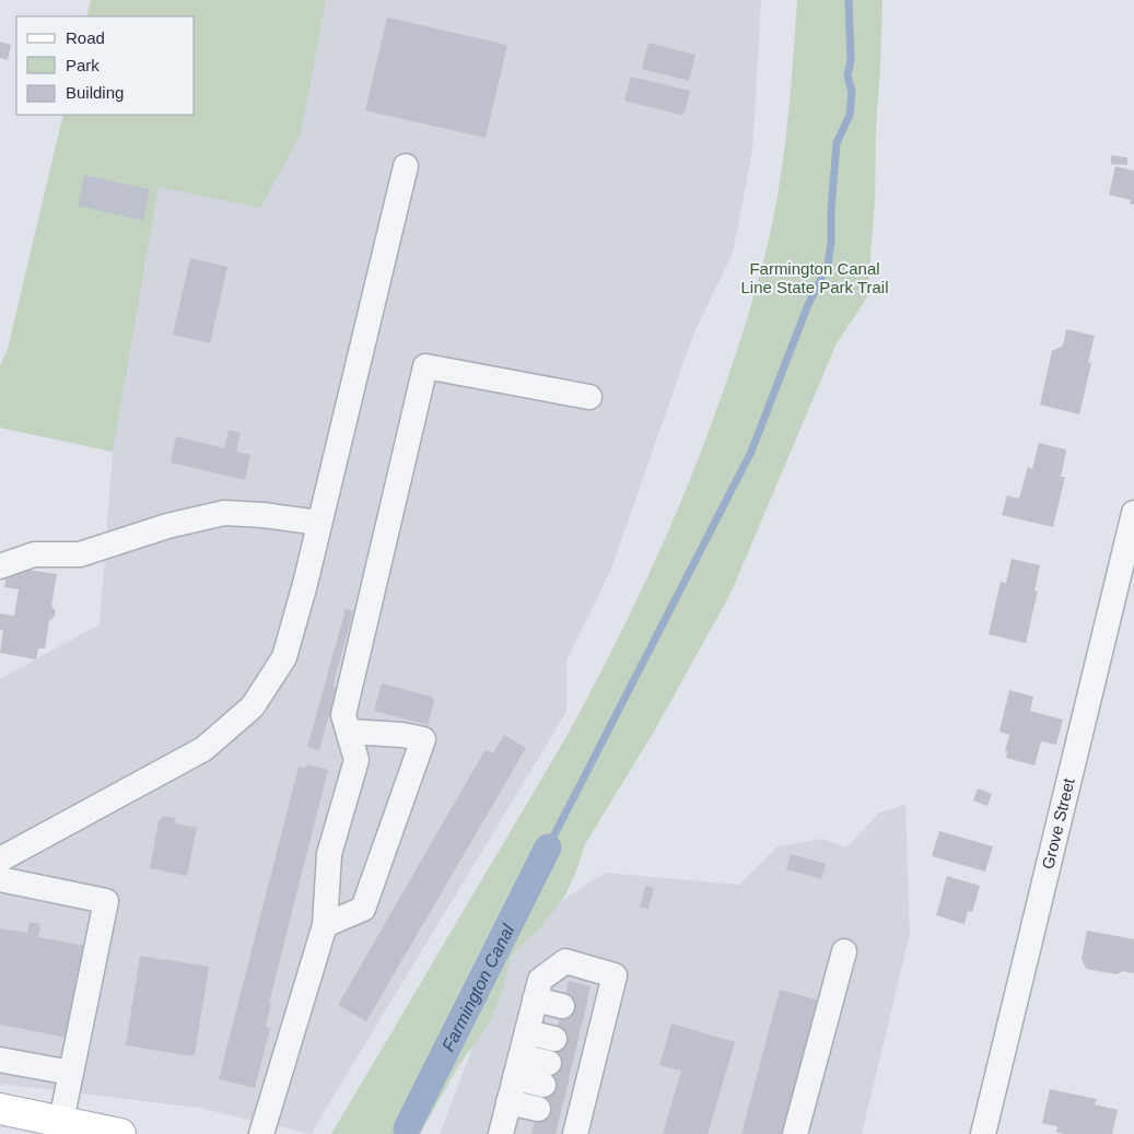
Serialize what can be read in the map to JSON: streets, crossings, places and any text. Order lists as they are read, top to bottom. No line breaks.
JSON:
{"streets":{"street":["Grove Street"]},"water":["Farmington Canal"],"parks":["Farmington Canal Line State Park Trail"],"legend":["Road","Park","Building"]}
